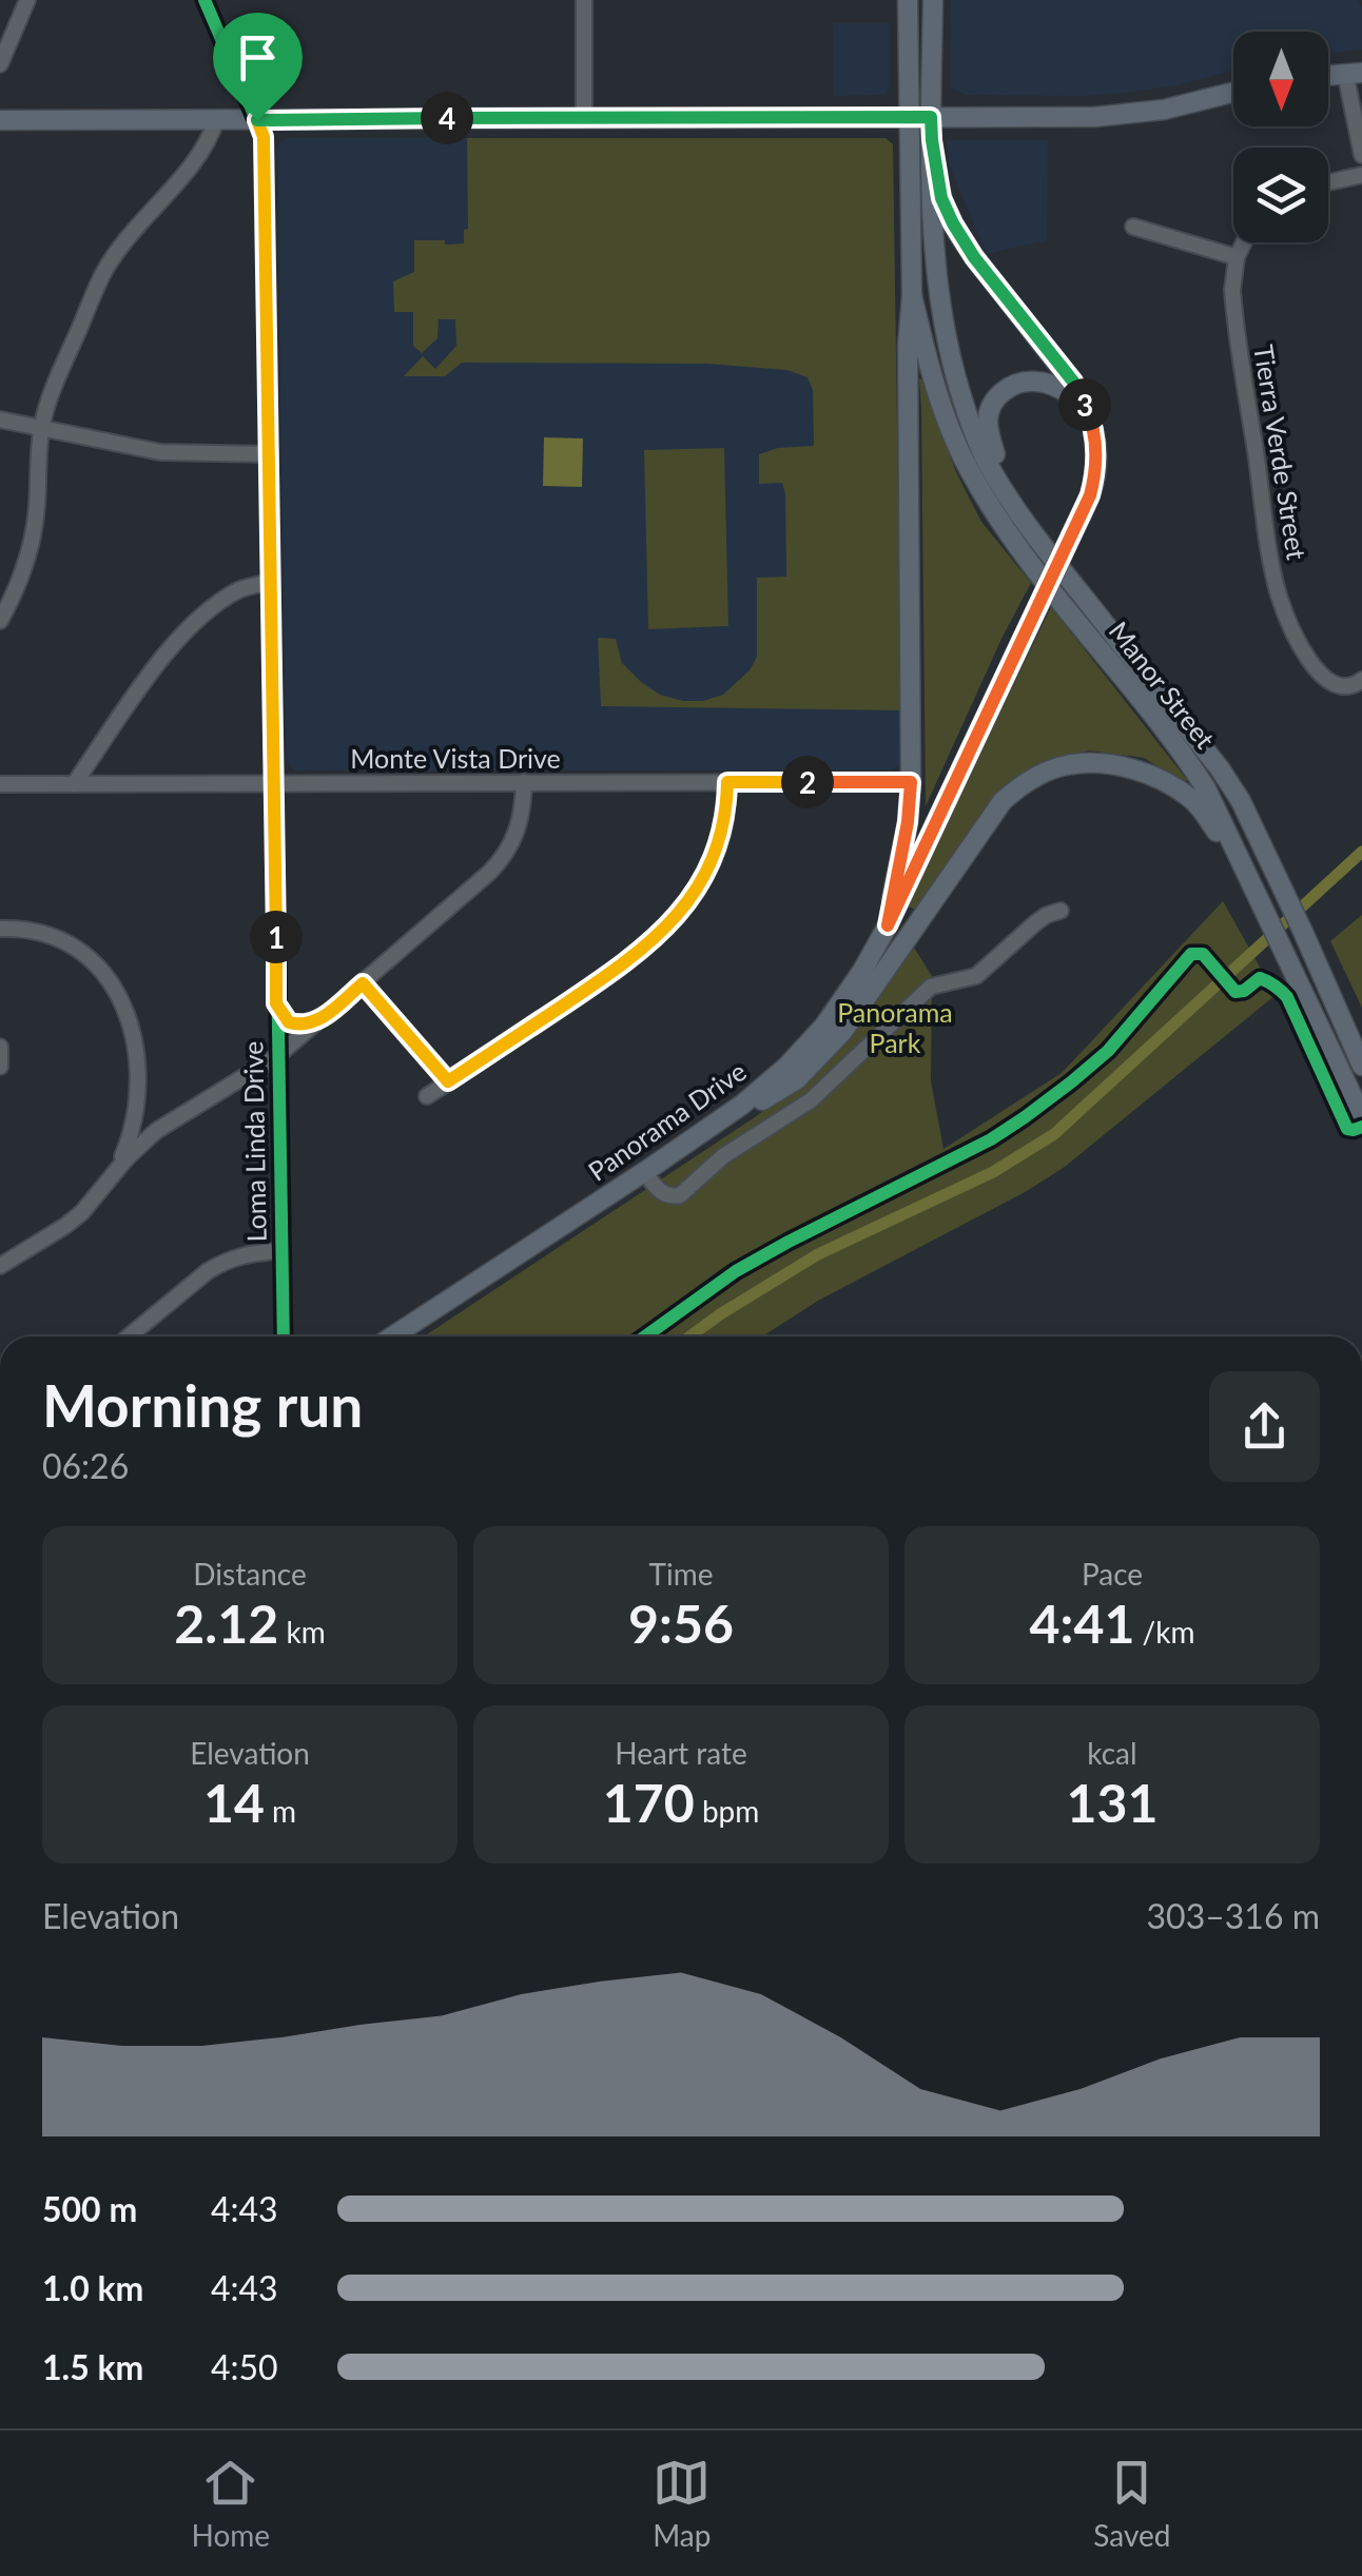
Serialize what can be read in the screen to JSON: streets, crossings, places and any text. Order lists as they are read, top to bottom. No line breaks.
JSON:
{"streets":{"main road":["Manor Street","Panorama Drive"],"street":["Tierra Verde Street","Monte Vista Drive","Loma Linda Drive"]},"crossings":[["Monte Vista Drive","Loma Linda Drive"]],"parks":["Panorama Park"],"north":"bottom","page":{"pins":["4","3","2","1"],"heading":["Morning run","06:26"],"stats":[["Distance","2.12 km"],["Time","9:56"],["Pace","4:41 /km"],["Elevation","14 m"],["Heart rate","170 bpm"],["kcal","131"]],"chart":["Elevation","303–316 m"],"list":[{"name":"500 m","note":"4:43"},{"name":"1.0 km","note":"4:43"},{"name":"1.5 km","note":"4:50"}],"tabs":["Home","Map","Saved"]}}
